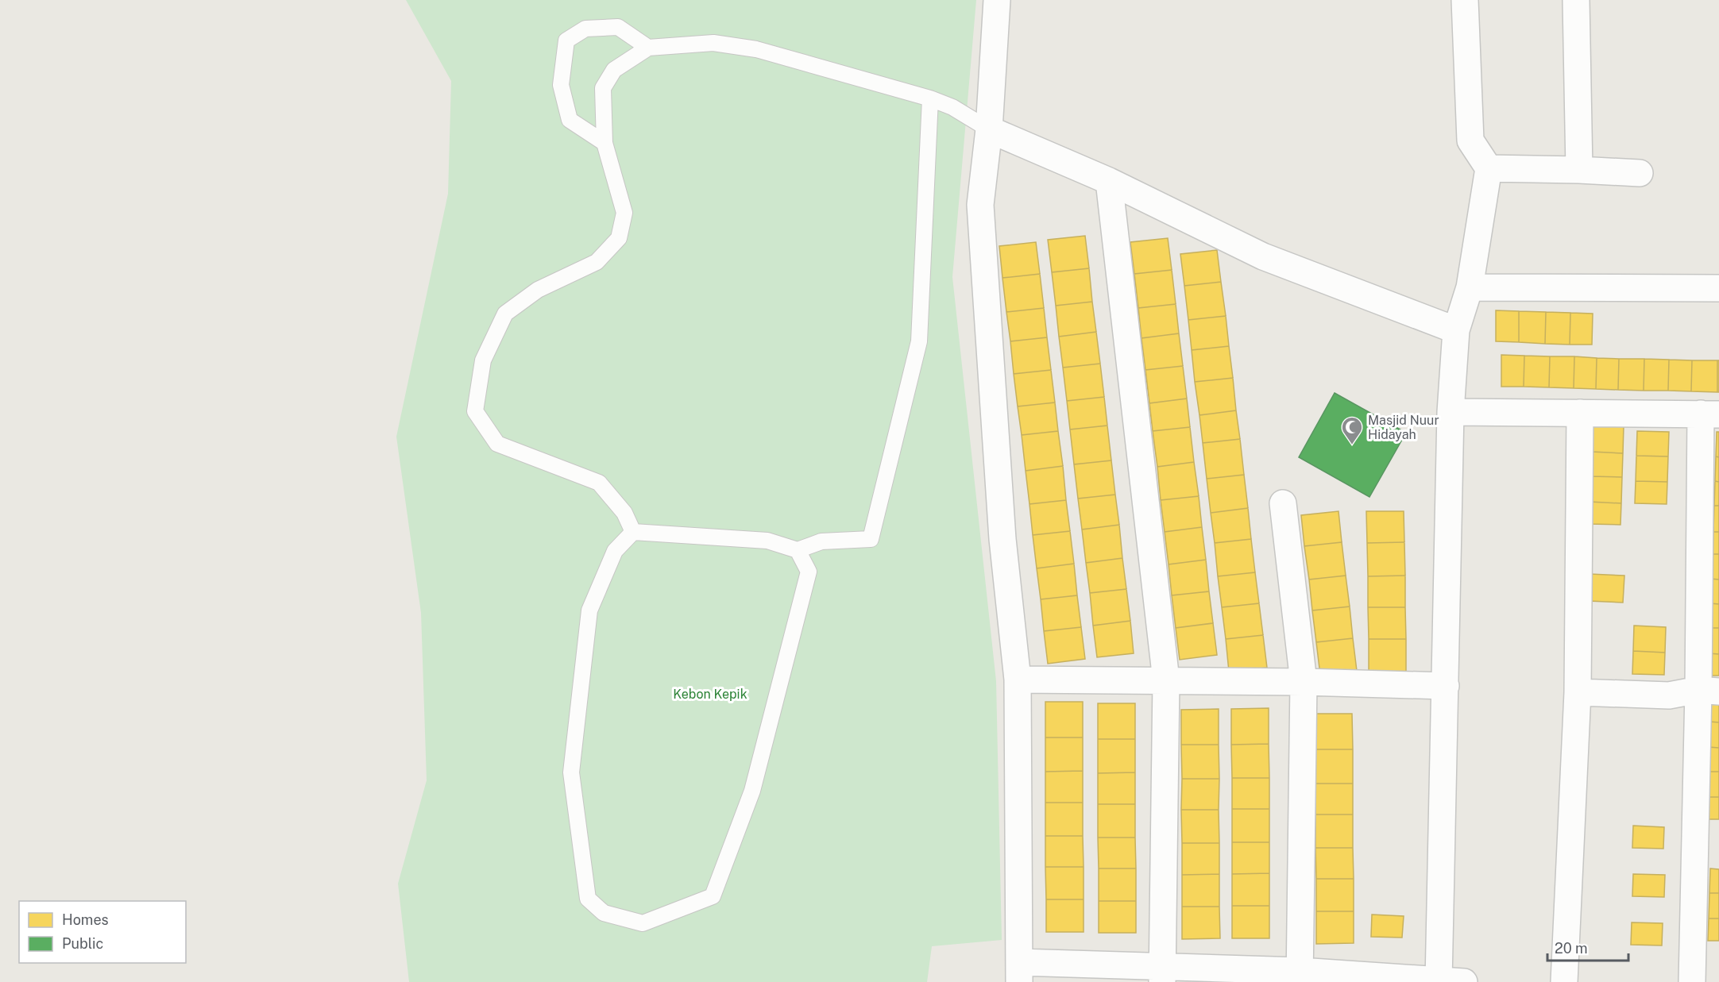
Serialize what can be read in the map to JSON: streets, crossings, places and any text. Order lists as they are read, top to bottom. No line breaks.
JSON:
{"parks":["Kebon Kepik"],"places":{"mosque":["Masjid Nuur Hidayah"]},"legend":["Homes","Public"],"scale_bar":"20 m"}
